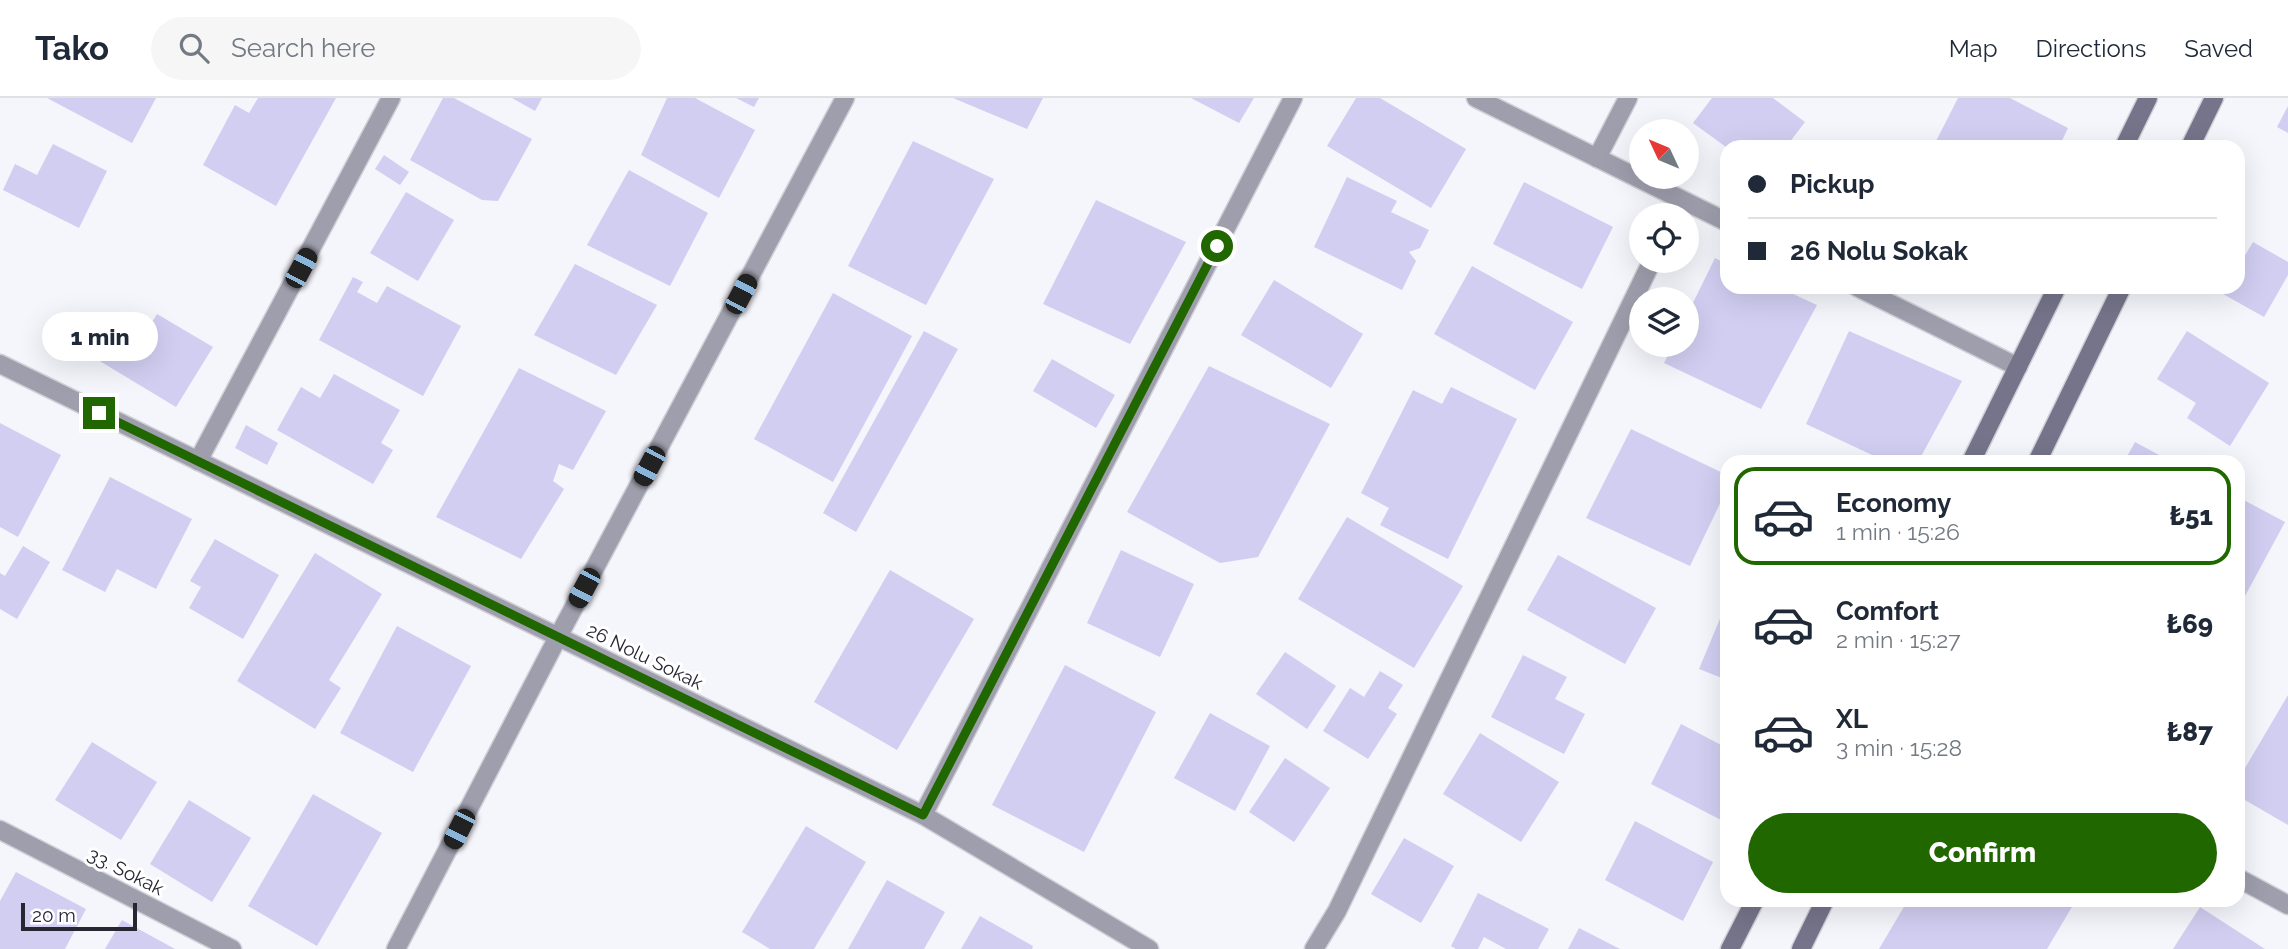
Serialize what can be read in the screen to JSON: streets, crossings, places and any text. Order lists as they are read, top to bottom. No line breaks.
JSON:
{"streets":{"street":["26 Nolu Sokak","33. Sokak"]},"scale_bar":"20 m","north":"top left","page":{"header":"Tako","search":"Search here","nav":["Map","Directions","Saved"],"banner":["Pickup","26 Nolu Sokak"],"bubble":"1 min","list":[{"name":"Economy","note":"1 min · 15:26","value":"₺51"},{"name":"Comfort","note":"2 min · 15:27","value":"₺69"},{"name":"XL","note":"3 min · 15:28","value":"₺87"}],"buttons":"Confirm","scale":"20 m"}}
